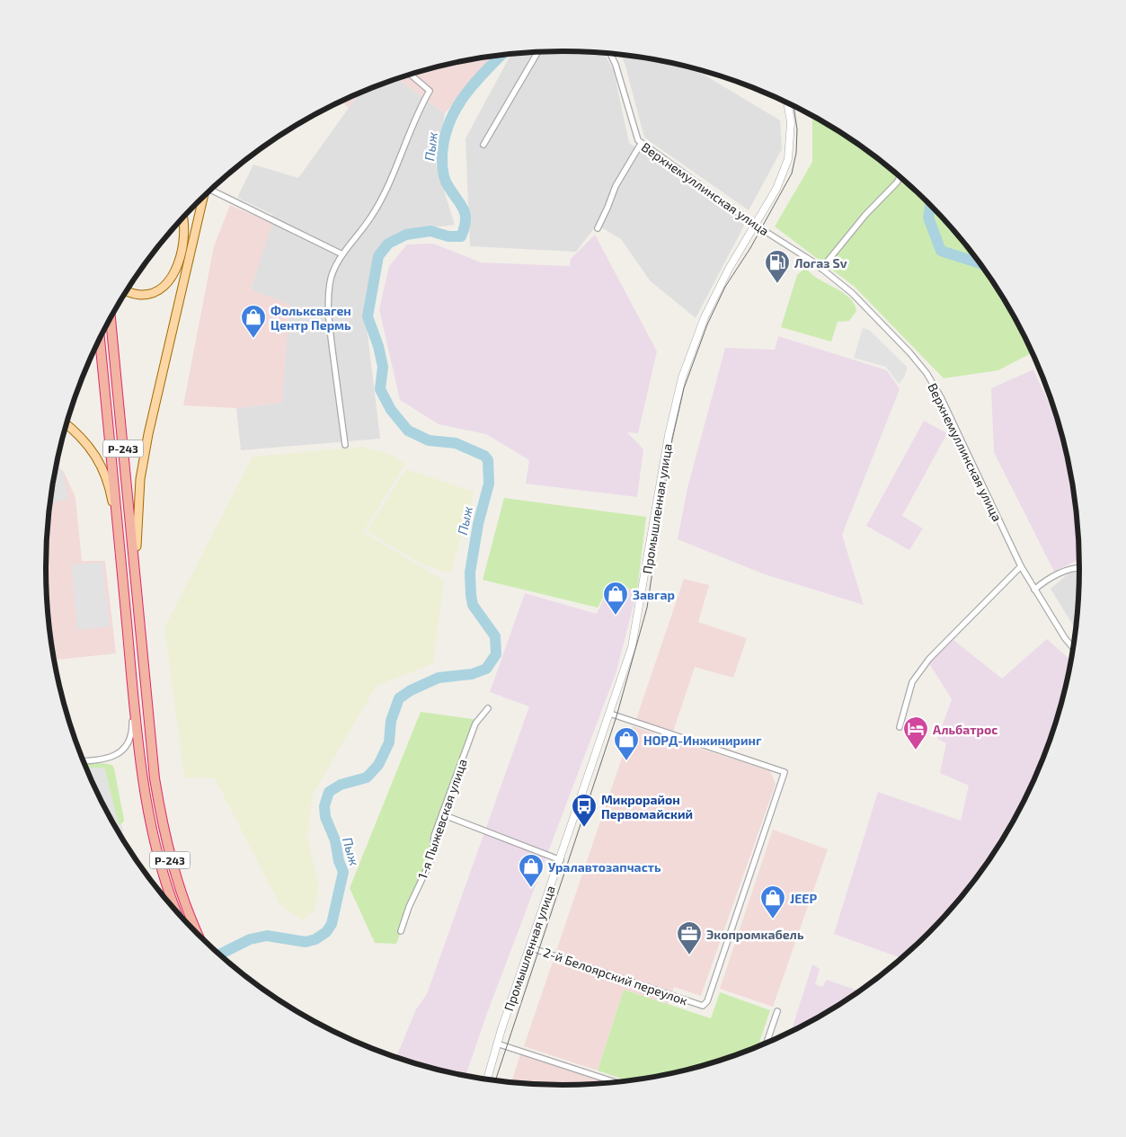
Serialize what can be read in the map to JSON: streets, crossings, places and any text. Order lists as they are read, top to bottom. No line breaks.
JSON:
{"streets":{"highway":["Р-243"],"street":["Верхнемуллинская улица","Промышленная улица","1-я Пыжевская улица","2-й Белоярский переулок"]},"crossings":[["Верхнемуллинская улица","Промышленная улица"],["Промышленная улица","2-й Белоярский переулок"]],"water":["Пыж"],"places":{"fuel station":["Логаз Sv"],"shop":["Фольксваген Центр Пермь","Завгар","НОРД-Инжиниринг","Уралавтозапчасть","JEEP"],"hotel":["Альбатрос"],"bus stop":["Микрорайон Первомайский"],"office":["Экопромкабель"]}}
